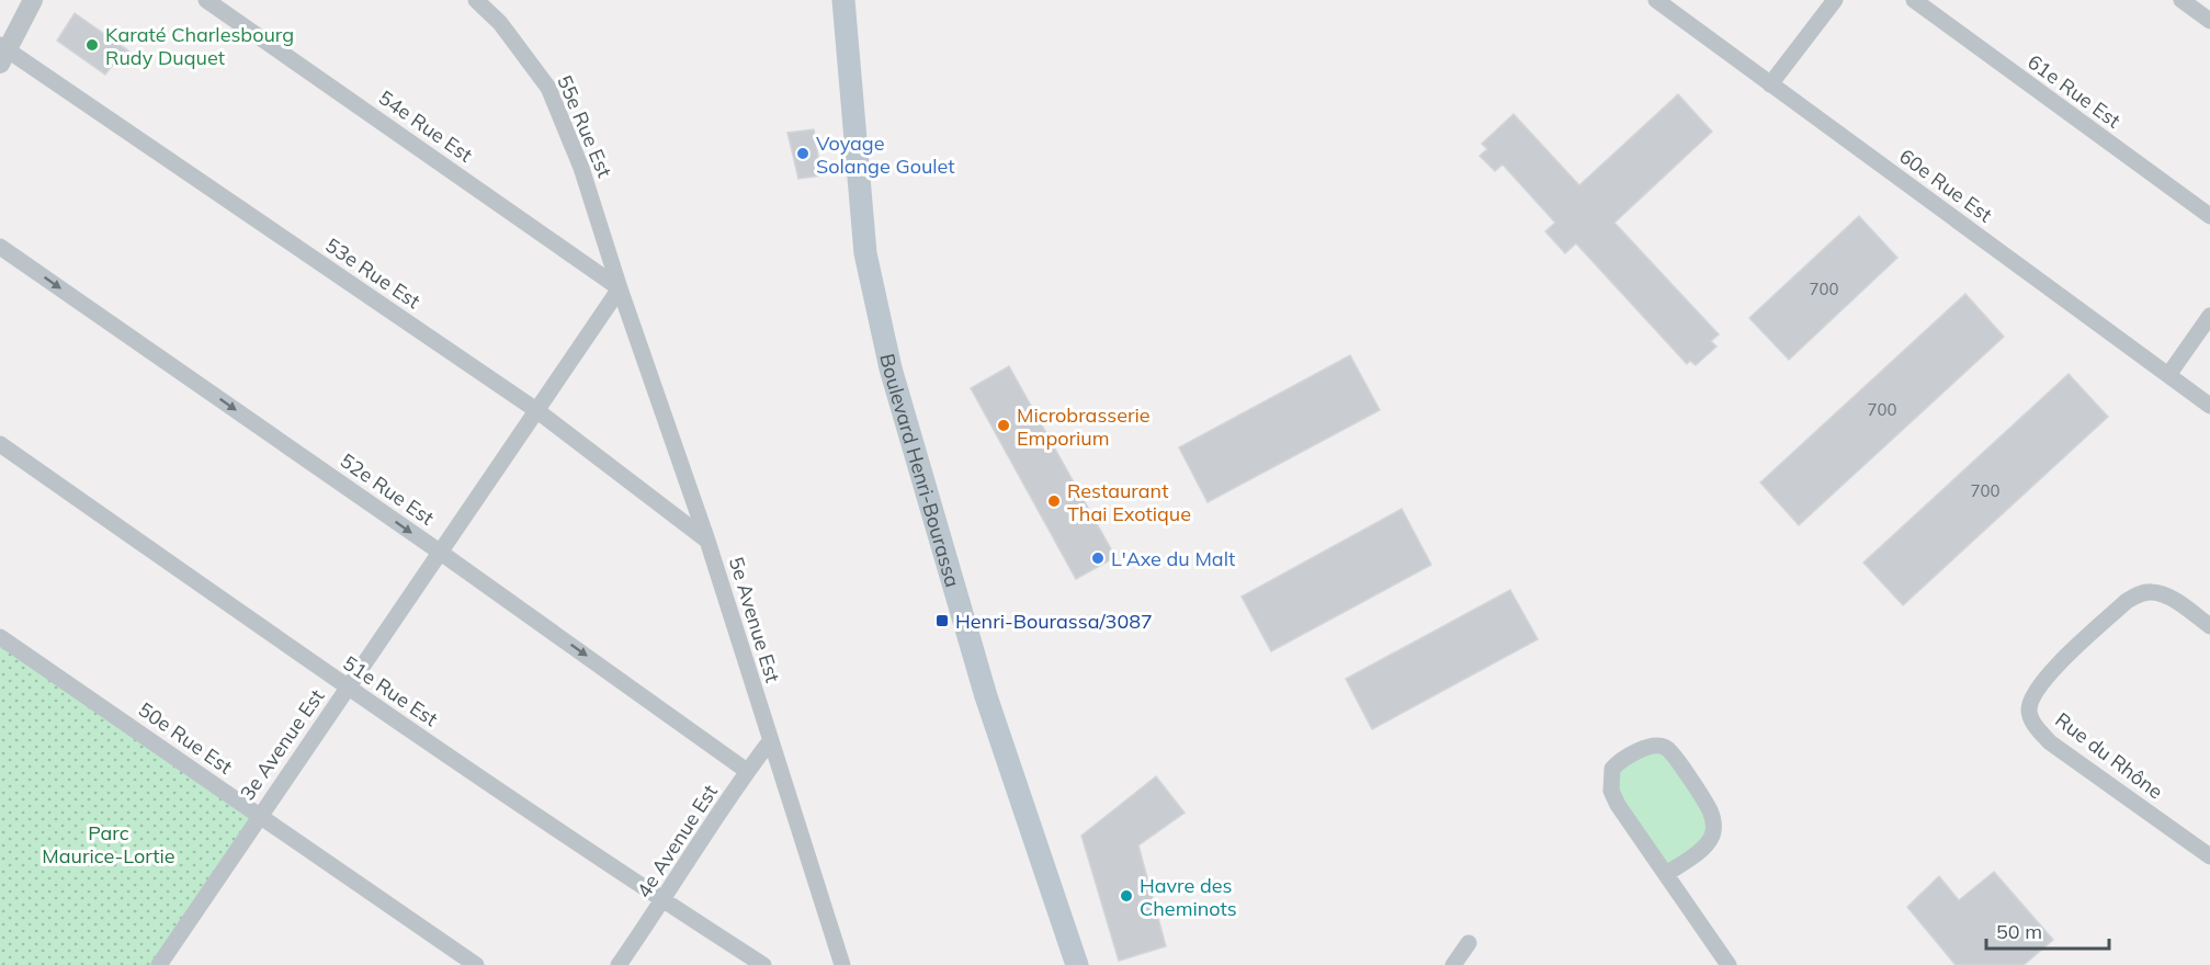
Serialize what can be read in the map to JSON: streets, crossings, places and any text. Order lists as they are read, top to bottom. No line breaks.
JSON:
{"streets":{"main road":["Boulevard Henri-Bourassa"],"street":["61e Rue Est","54e Rue Est","55e Rue Est","60e Rue Est","53e Rue Est","52e Rue Est","5e Avenue Est","51e Rue Est","50e Rue Est","3e Avenue Est","Rue du Rhône","4e Avenue Est"]},"crossings":[["54e Rue Est","55e Rue Est"],["54e Rue Est","5e Avenue Est"],["54e Rue Est","3e Avenue Est"],["55e Rue Est","5e Avenue Est"],["55e Rue Est","3e Avenue Est"],["53e Rue Est","5e Avenue Est"],["53e Rue Est","3e Avenue Est"],["52e Rue Est","3e Avenue Est"],["52e Rue Est","4e Avenue Est"],["5e Avenue Est","3e Avenue Est"],["5e Avenue Est","4e Avenue Est"],["51e Rue Est","3e Avenue Est"],["51e Rue Est","4e Avenue Est"],["50e Rue Est","3e Avenue Est"]],"one_way":["52e Rue Est"],"parks":["Parc Maurice-Lortie"],"places":{"other":["Karaté Charlesbourg Rudy Duquet","Voyage Solange Goulet","Microbrasserie Emporium","Restaurant Thai Exotique","L'Axe du Malt","Havre des Cheminots"],"transit":["Henri-Bourassa/3087"]},"house_numbers":["700","700","700"],"scale_bar":"50 m"}
